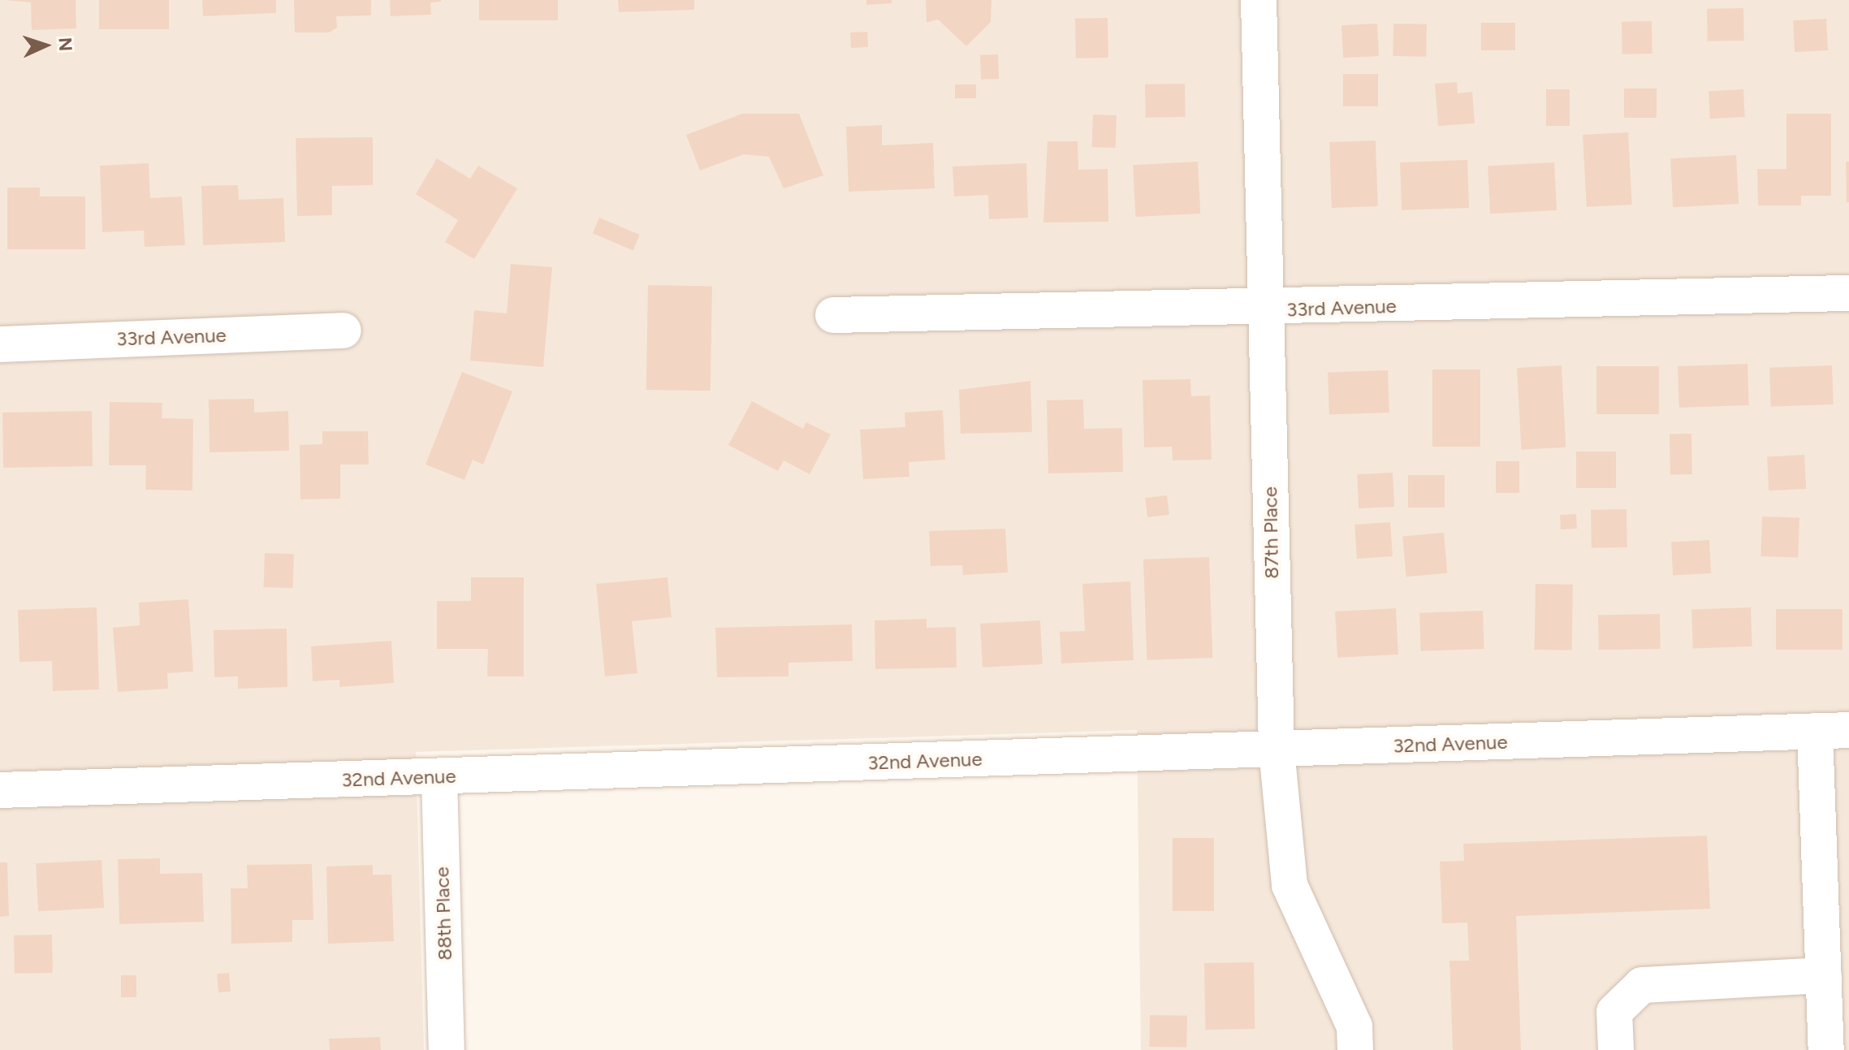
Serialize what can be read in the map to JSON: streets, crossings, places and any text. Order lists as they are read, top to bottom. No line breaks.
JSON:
{"streets":{"street":["33rd Avenue","87th Place","32nd Avenue","88th Place"]},"crossings":[["33rd Avenue","87th Place"],["87th Place","32nd Avenue"],["32nd Avenue","88th Place"]],"north":"right"}
